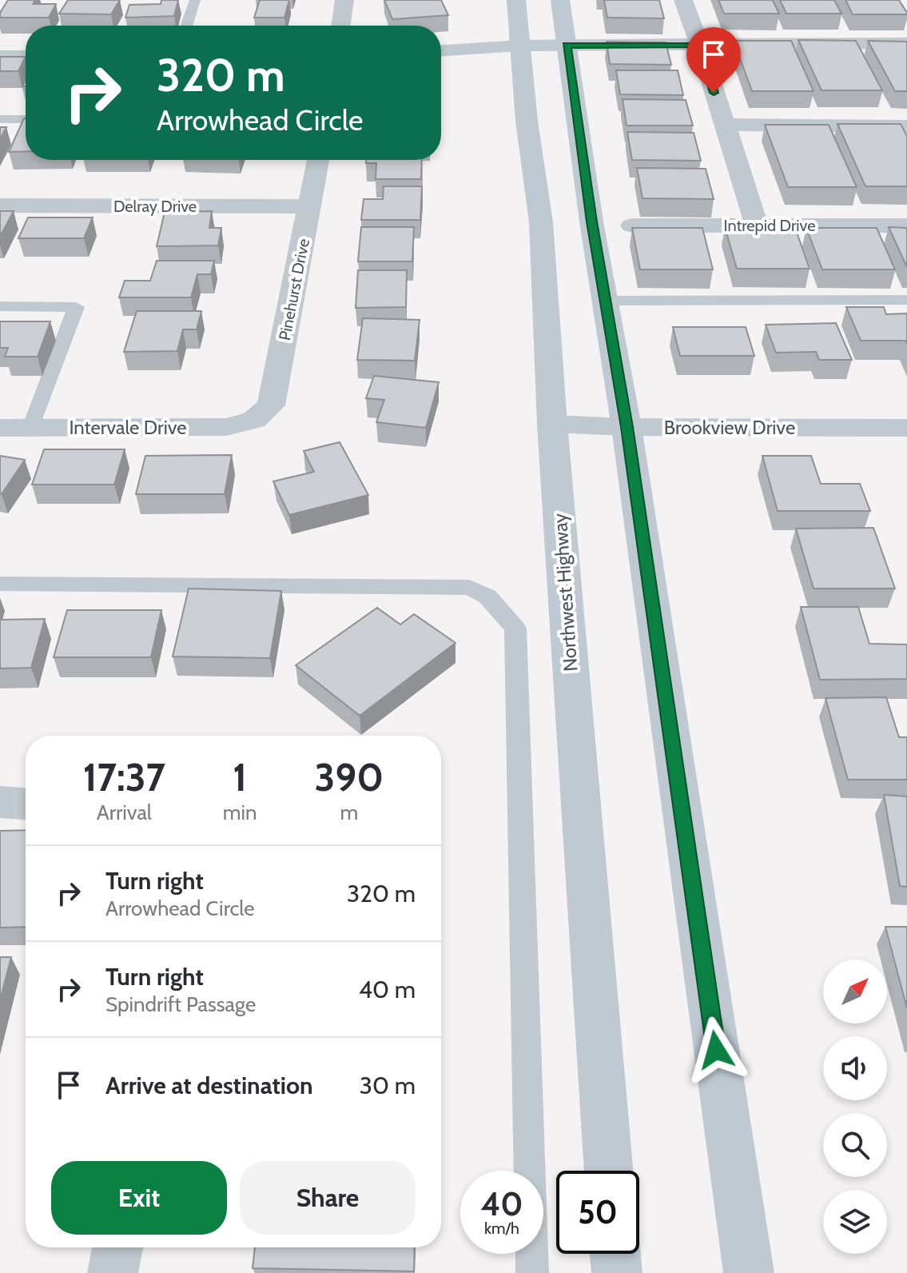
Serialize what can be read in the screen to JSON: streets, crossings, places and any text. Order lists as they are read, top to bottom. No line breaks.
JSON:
{"streets":{"main road":["Northwest Highway"],"street":["Delray Drive","Intrepid Drive","Pinehurst Drive","Intervale Drive","Brookview Drive"]},"crossings":[["Delray Drive","Pinehurst Drive"],["Pinehurst Drive","Intervale Drive"],["Brookview Drive","Northwest Highway"]],"north":"top right","page":{"turn":["320 m","Arrowhead Circle"],"eta":["17:37","Arrival","1","min","390","m"],"list":[{"name":"Turn right","note":"Arrowhead Circle","value":"320 m"},{"name":"Turn right","note":"Spindrift Passage","value":"40 m"},{"name":"Arrive at destination","value":"30 m"}],"buttons":["Exit","Share"],"speed":"40 km/h","limit":"50"}}
